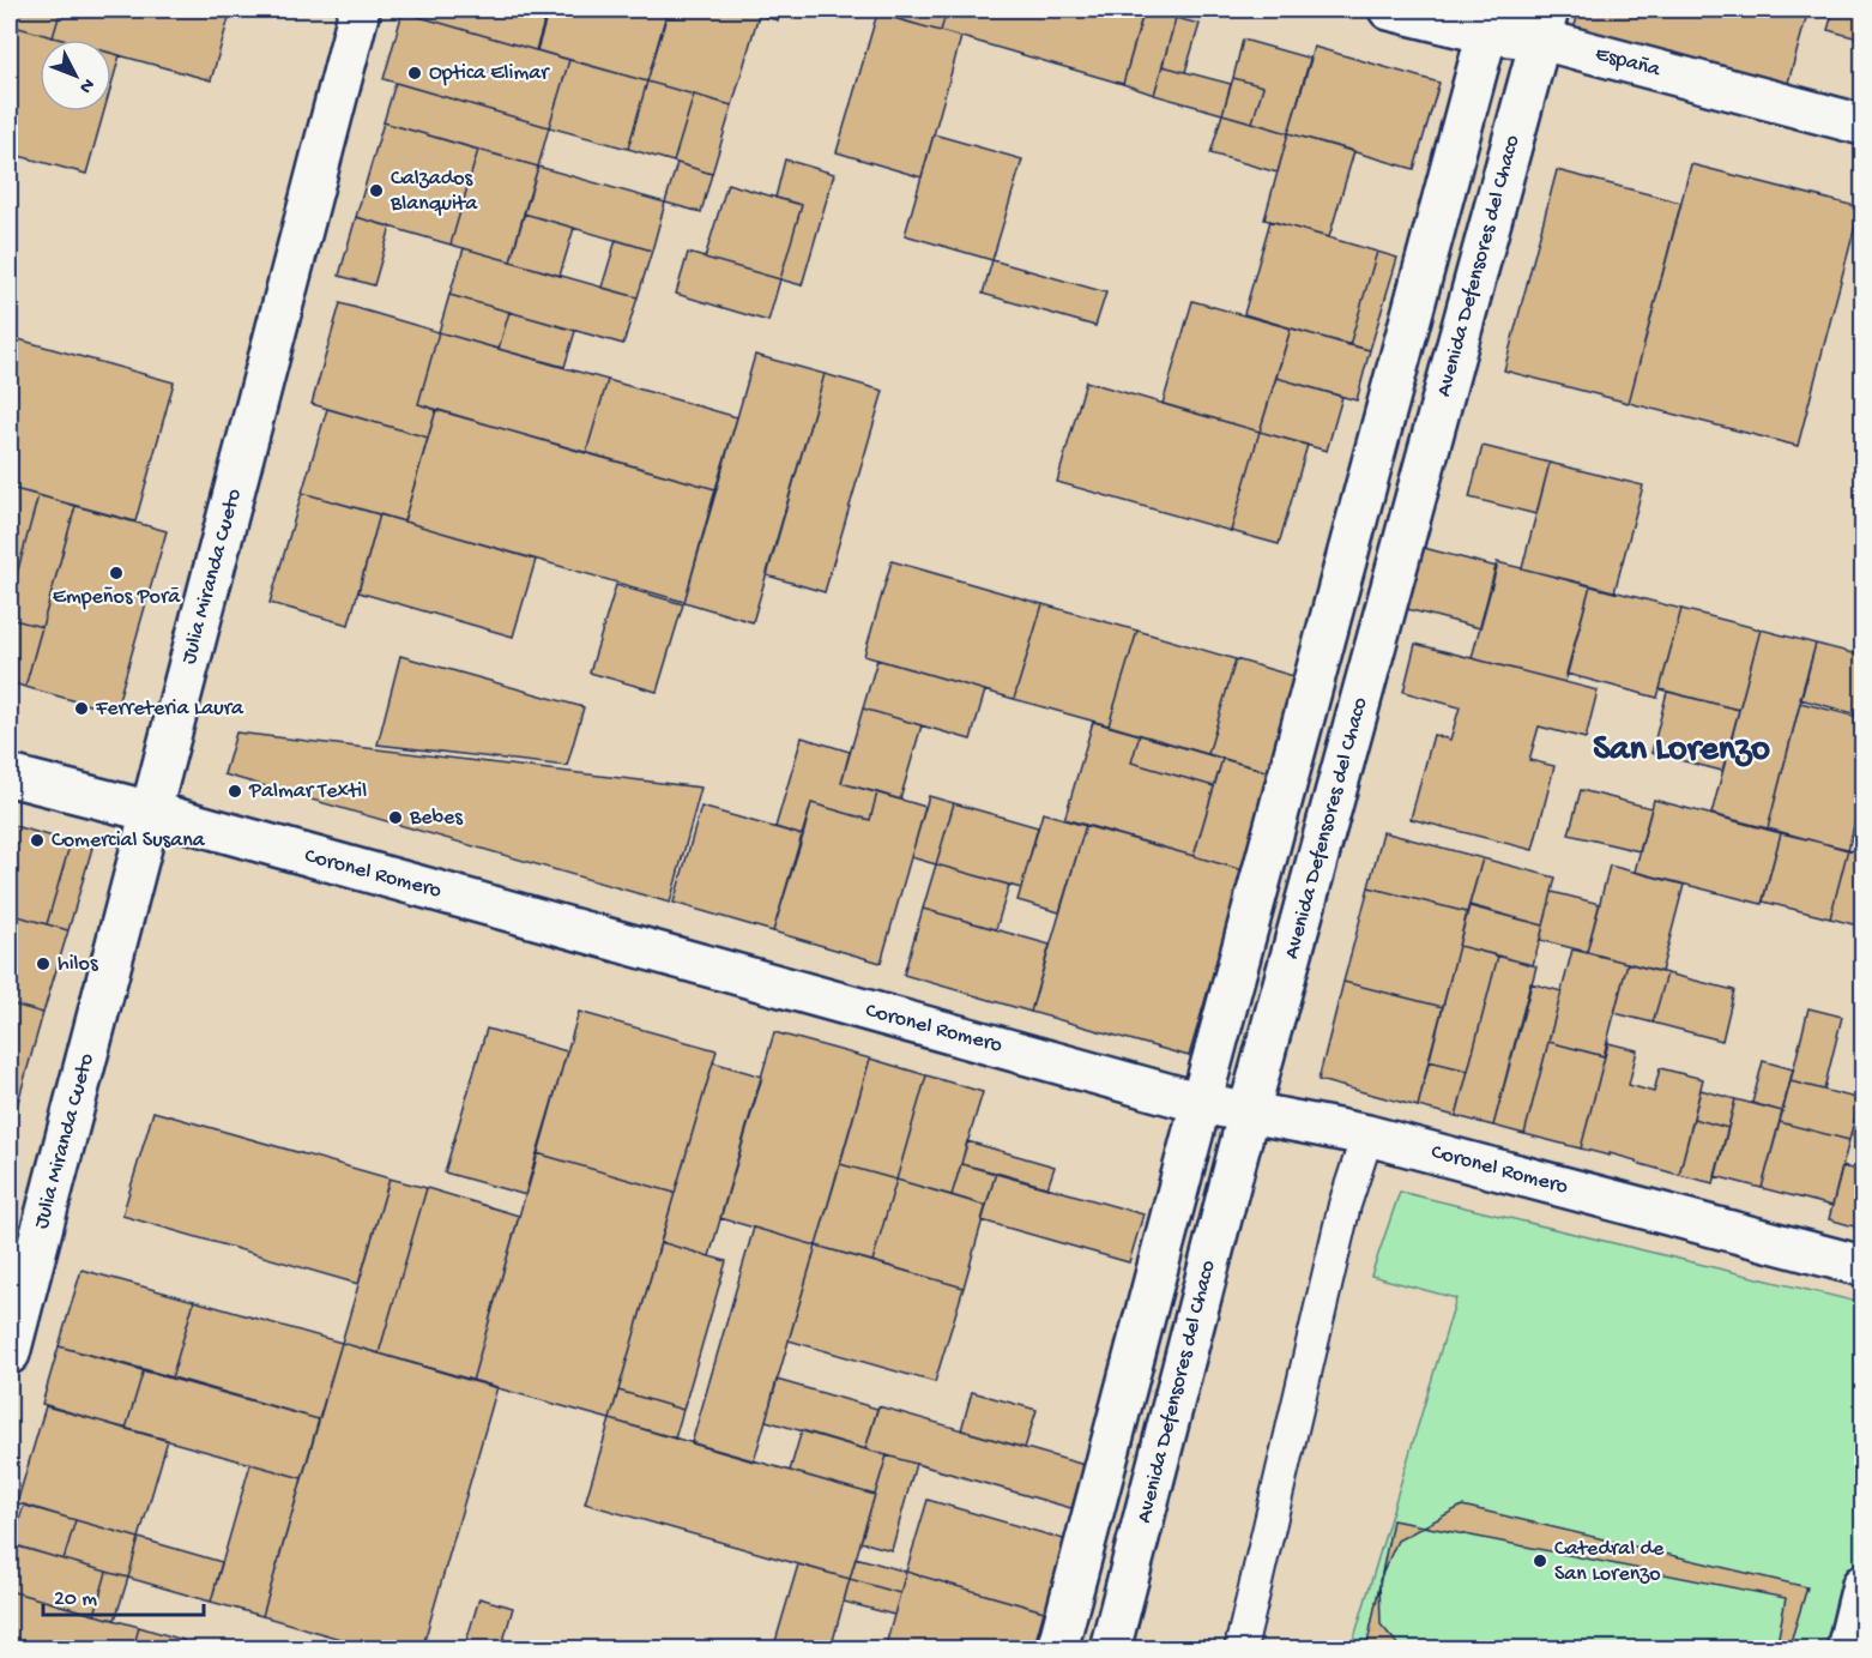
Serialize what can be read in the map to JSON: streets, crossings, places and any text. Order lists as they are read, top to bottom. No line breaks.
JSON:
{"streets":{"main road":["España","Avenida Defensores del Chaco","Julia Miranda Cueto","Coronel Romero"]},"crossings":[["España","Avenida Defensores del Chaco"],["Avenida Defensores del Chaco","Coronel Romero"],["Julia Miranda Cueto","Coronel Romero"]],"districts":["San Lorenzo"],"places":["Optica Elimar","Calzados Blanquita","Empeños Porã","Ferreteria Laura","Palmar Textil","Bebes","Comercial Susana","hilos","Catedral de San Lorenzo"],"scale_bar":"20 m","north":"bottom right"}
